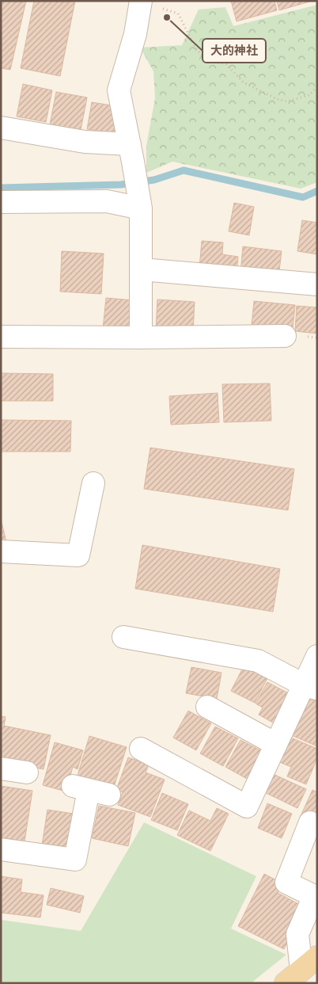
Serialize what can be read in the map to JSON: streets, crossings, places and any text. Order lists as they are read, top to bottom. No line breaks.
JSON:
{"places":["大的神社"]}
